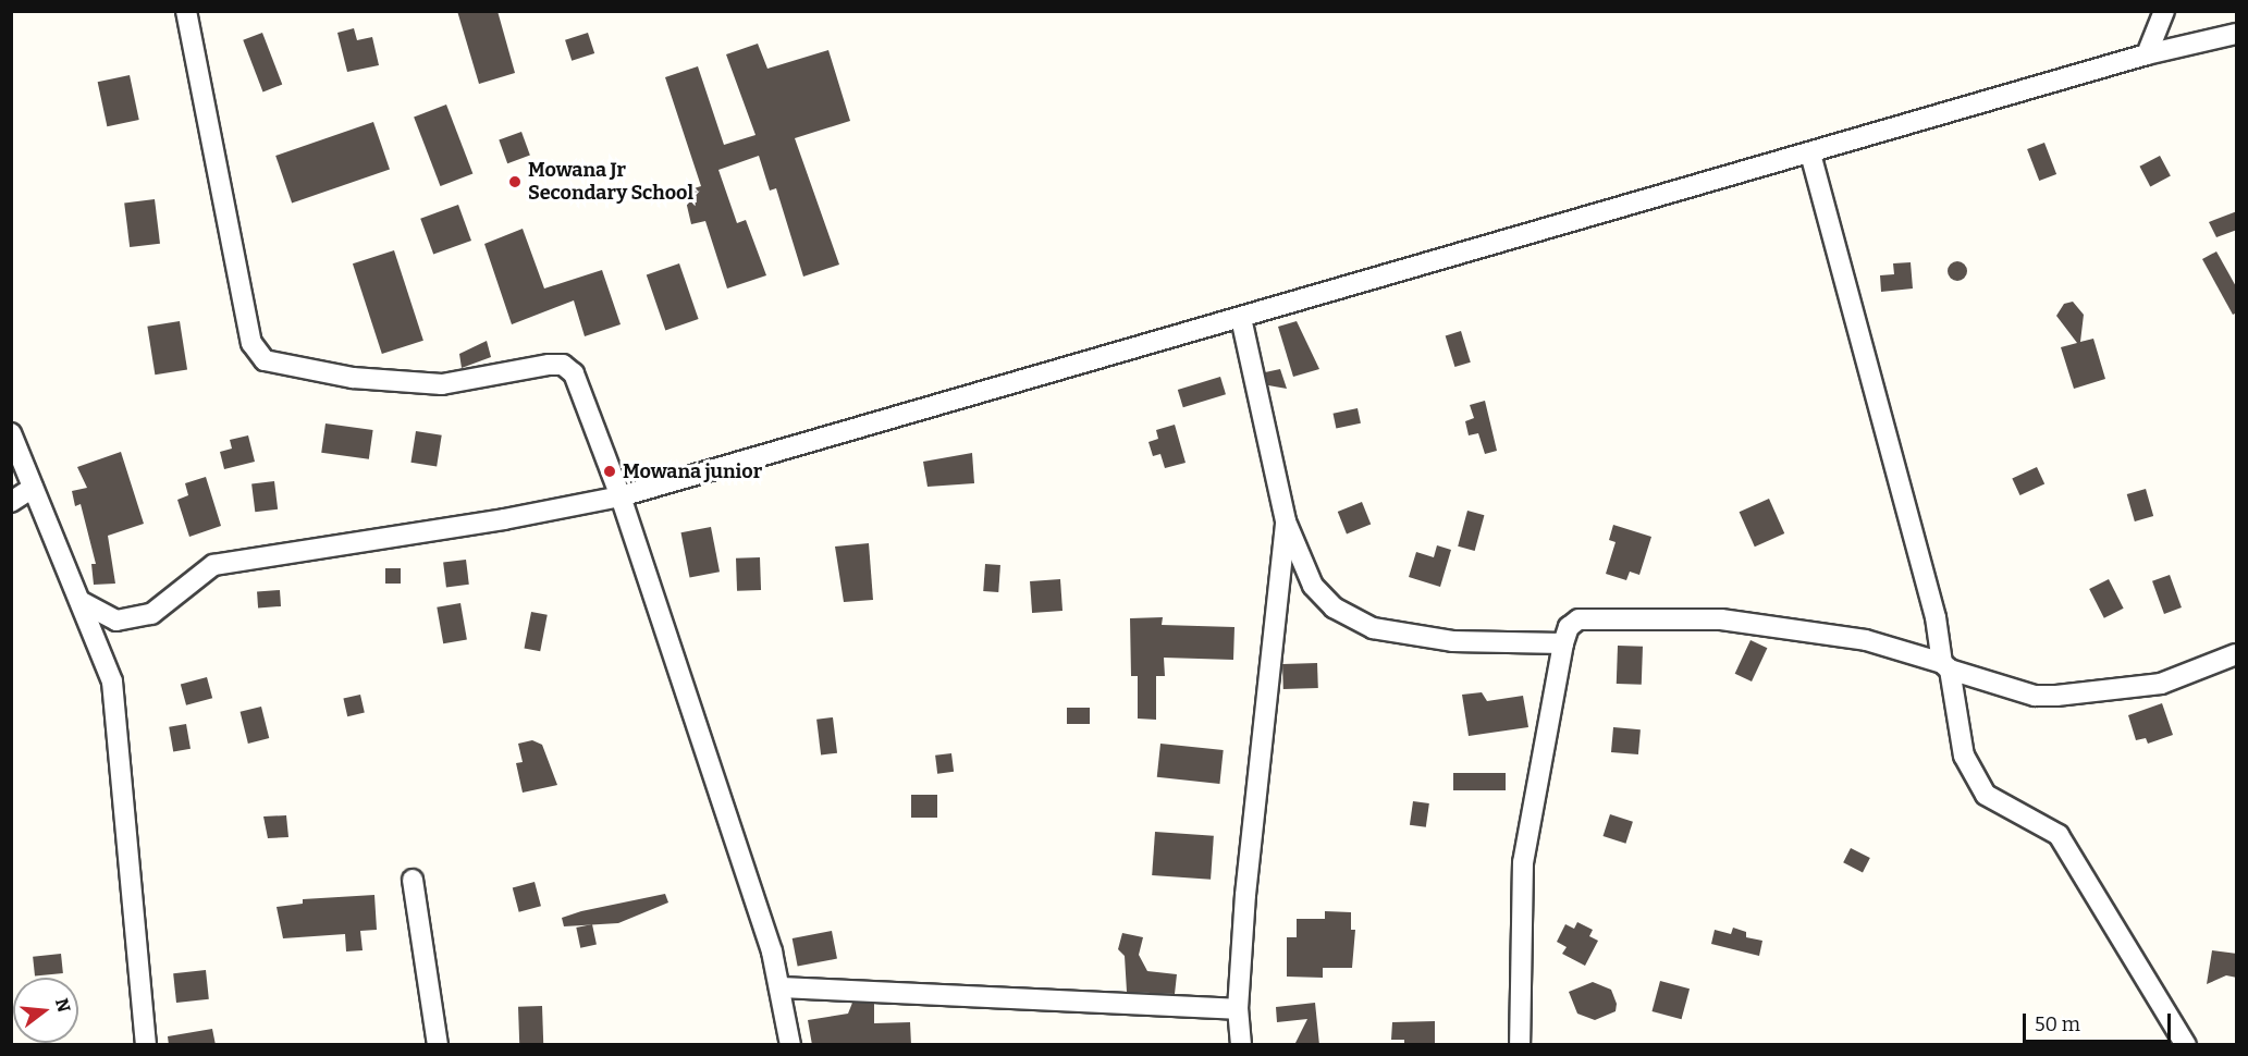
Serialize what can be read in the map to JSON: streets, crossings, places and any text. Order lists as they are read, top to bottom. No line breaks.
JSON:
{"places":["Mowana Jr Secondary School","Mowana junior"],"scale_bar":"50 m","north":"right"}
